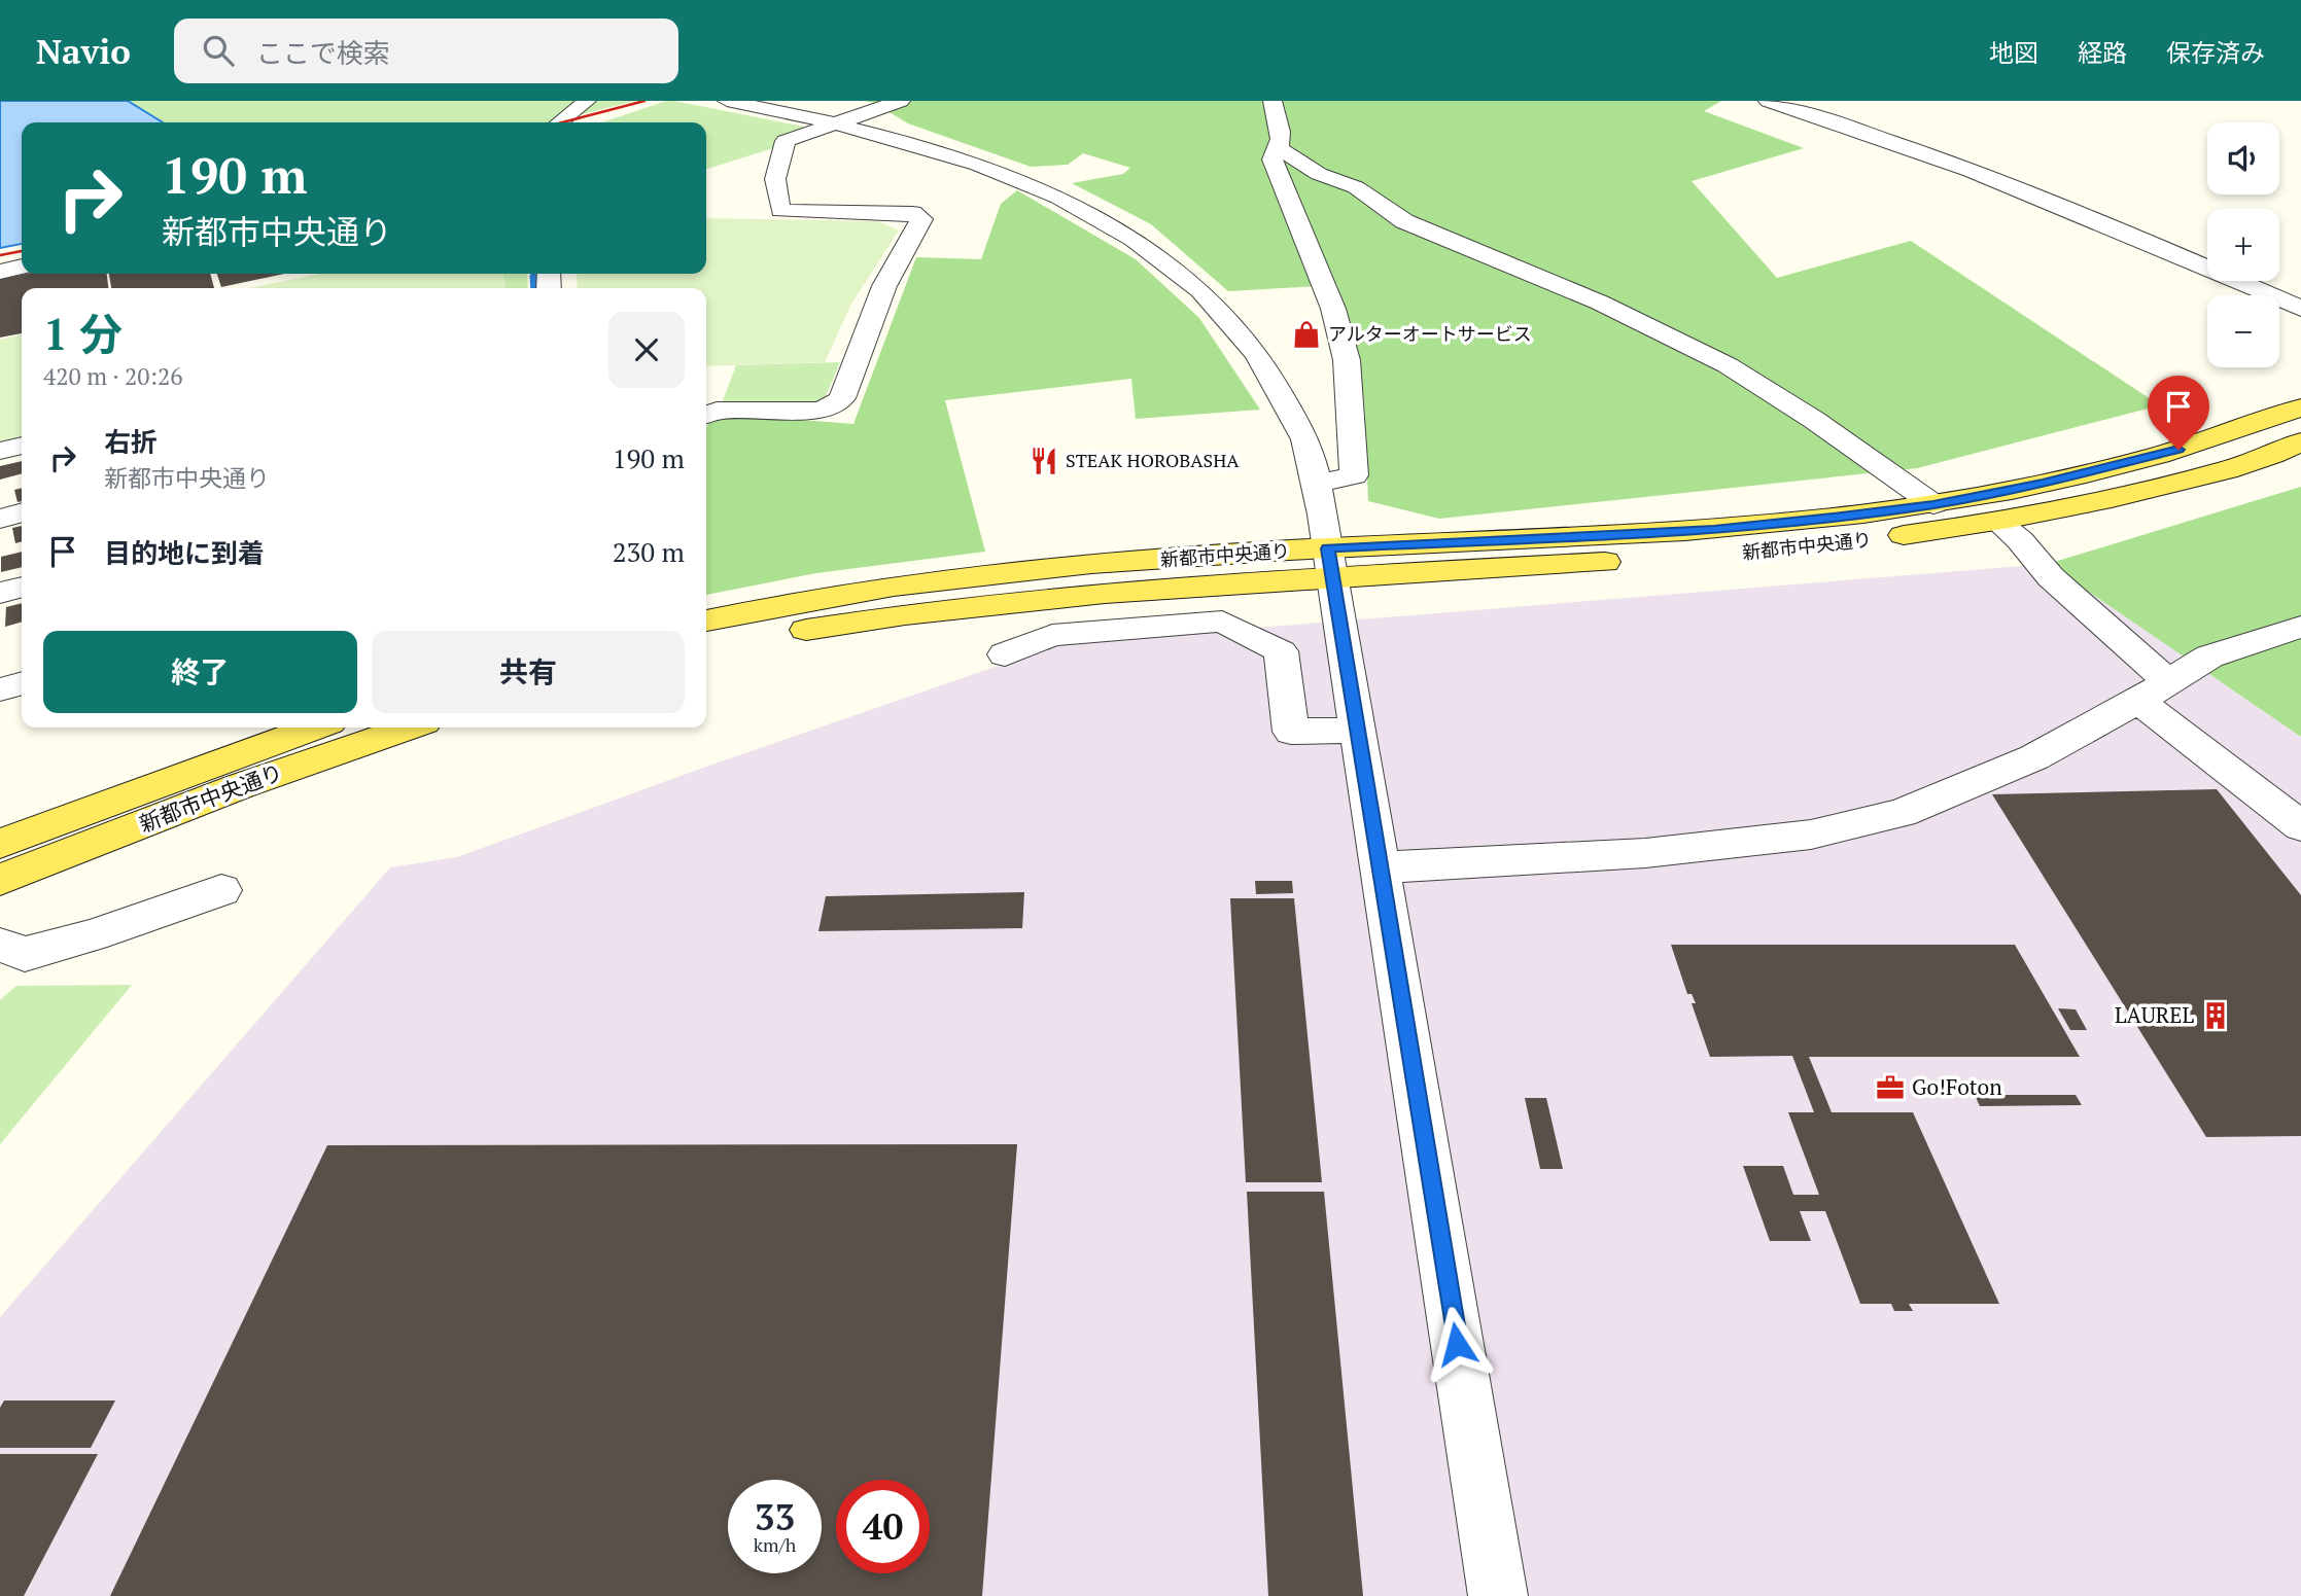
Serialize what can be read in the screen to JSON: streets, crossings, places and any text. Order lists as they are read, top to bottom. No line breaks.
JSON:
{"streets":{"main road":["新都市中央通り"]},"places":{"shop":["アルターオートサービス"],"restaurant":["STEAK HOROBASHA"],"building":["LAUREL"],"office":["Go!Foton"]},"page":{"header":"Navio","search":"ここで検索","nav":["地図","経路","保存済み"],"map_buttons":["+","−"],"turn":["190 m","新都市中央通り"],"heading":["1 分","420 m · 20:26"],"list":[{"name":"右折","note":"新都市中央通り","value":"190 m"},{"name":"目的地に到着","value":"230 m"}],"buttons":["終了","共有"],"speed":"33 km/h","limit":"40"}}
